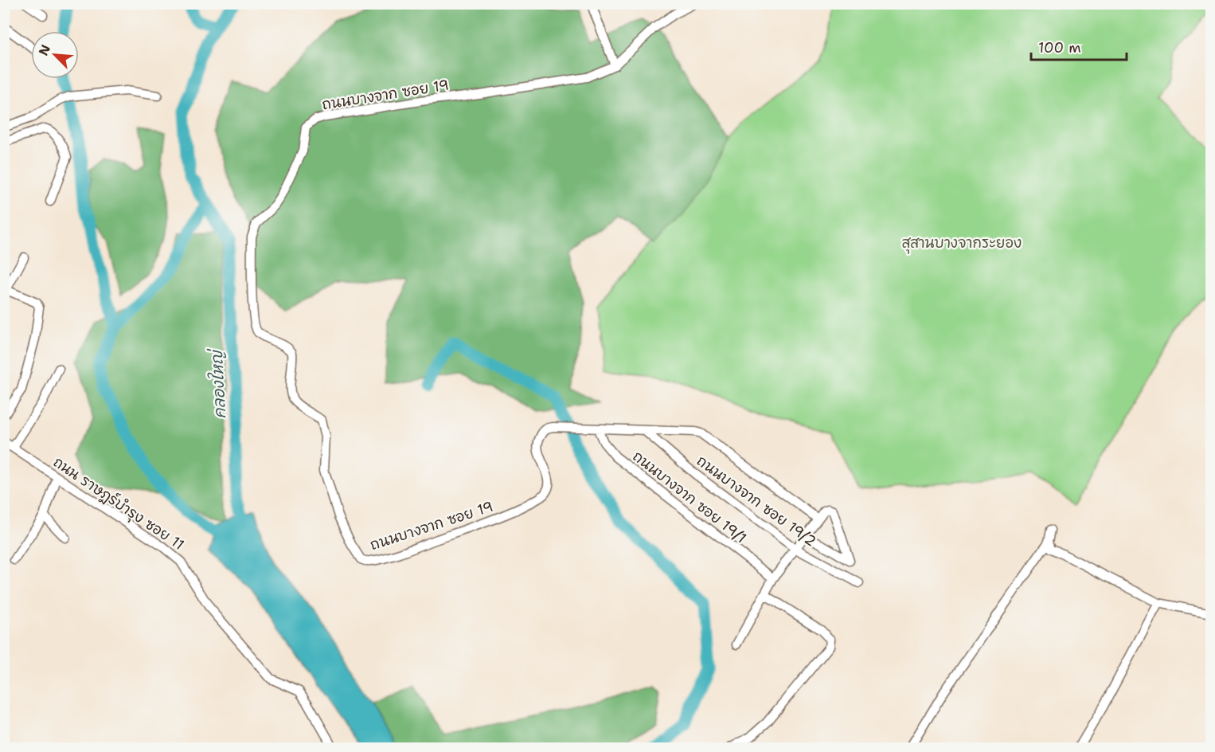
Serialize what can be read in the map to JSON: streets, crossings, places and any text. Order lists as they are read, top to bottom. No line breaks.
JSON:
{"streets":{"street":["ถนนบางจาก ซอย 19","ถนนบางจาก ซอย 19/1","ถนนบางจาก ซอย 19/2","ถนน ราษฎร์บำรุง ซอย 11"]},"crossings":[["ถนนบางจาก ซอย 19","ถนนบางจาก ซอย 19/1"],["ถนนบางจาก ซอย 19","ถนนบางจาก ซอย 19/2"]],"water":["คลองใหญ่"],"parks":["สุสานบางจากระยอง"],"scale_bar":"100 m","north":"top left"}
